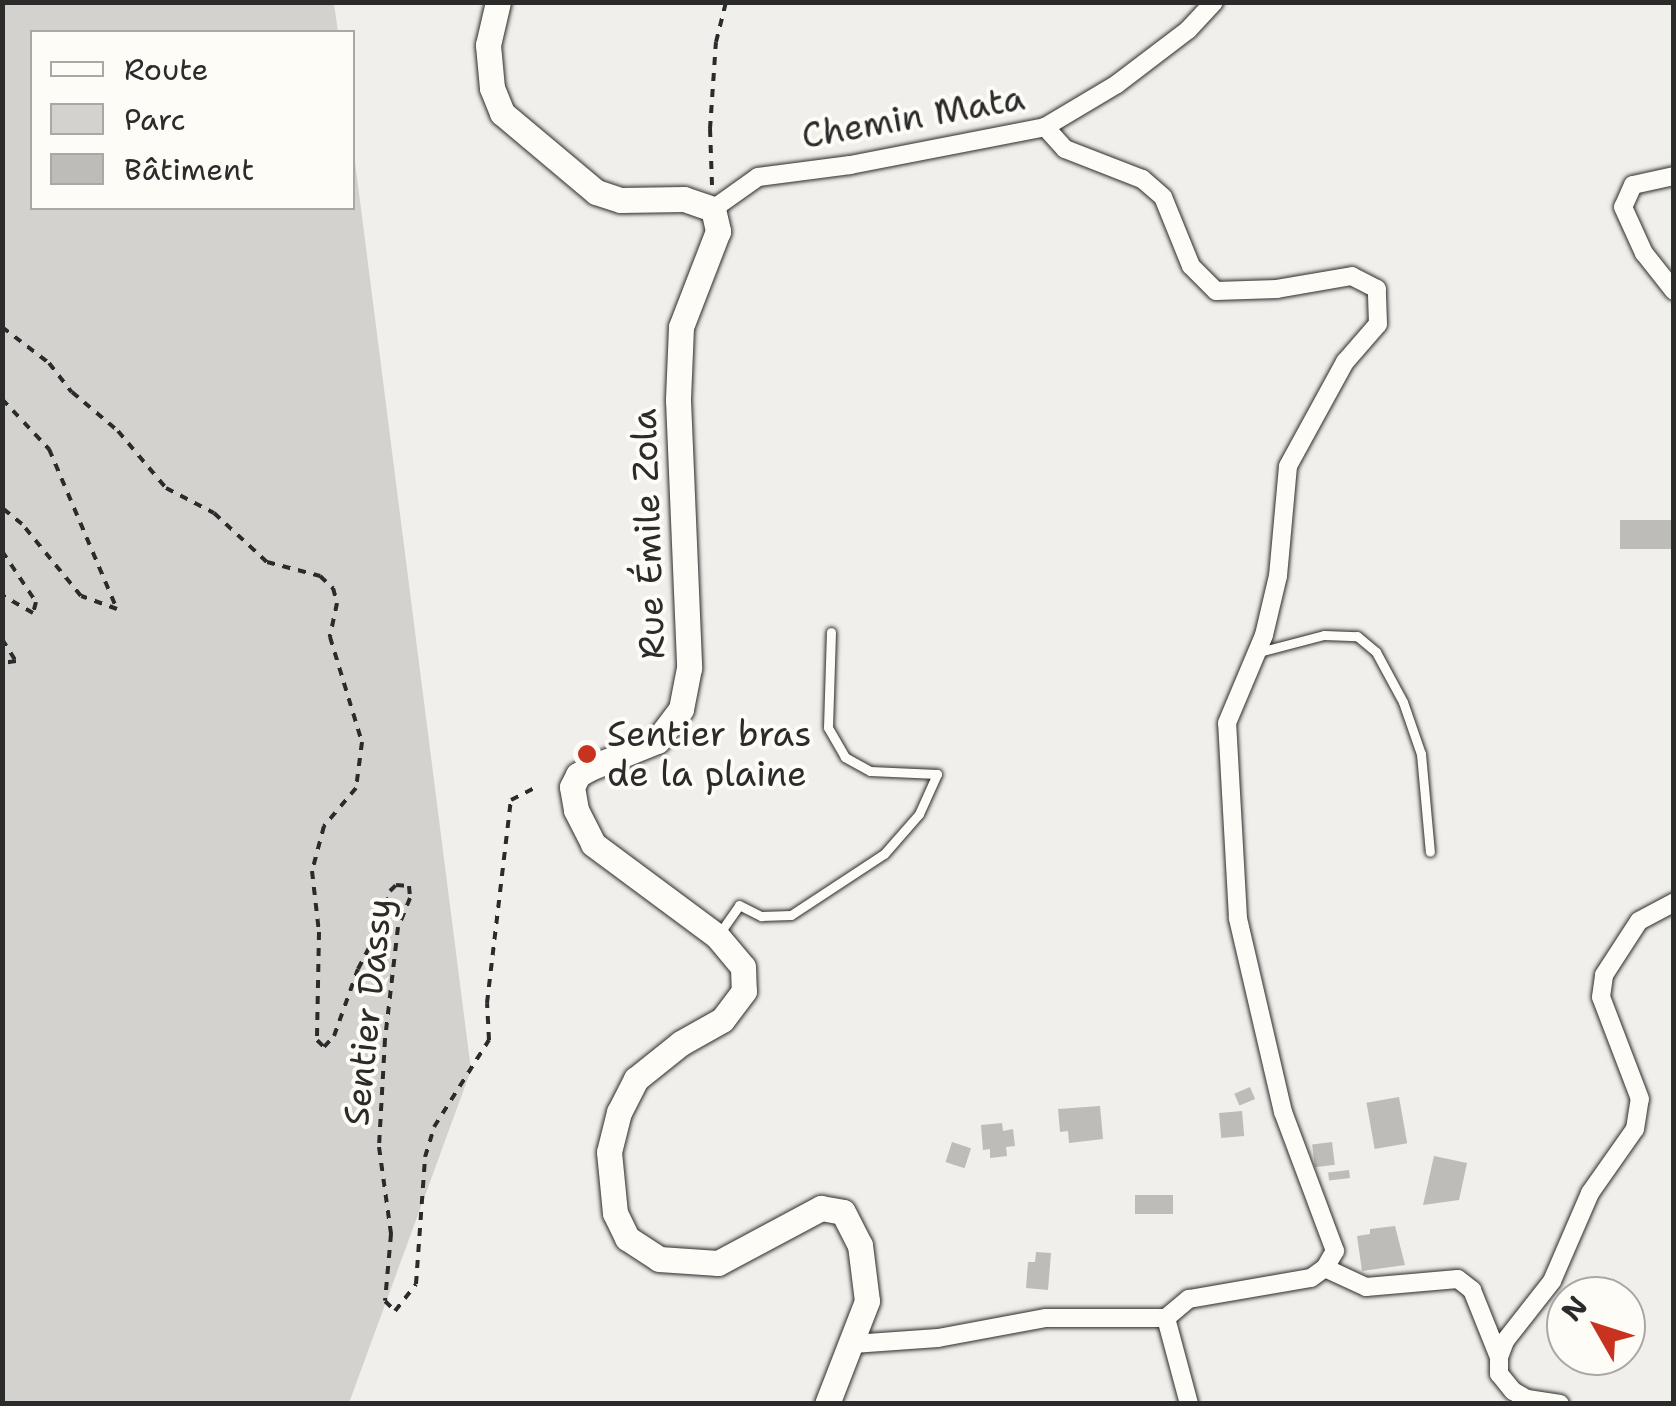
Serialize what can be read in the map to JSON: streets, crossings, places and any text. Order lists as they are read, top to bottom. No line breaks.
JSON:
{"streets":{"main road":["Rue Émile Zola"],"street":["Chemin Mata"],"path":["Sentier Dassy"]},"crossings":[["Chemin Mata","Rue Émile Zola"]],"places":["Sentier bras de la plaine"],"legend":["Route","Parc","Bâtiment"],"north":"top left"}
